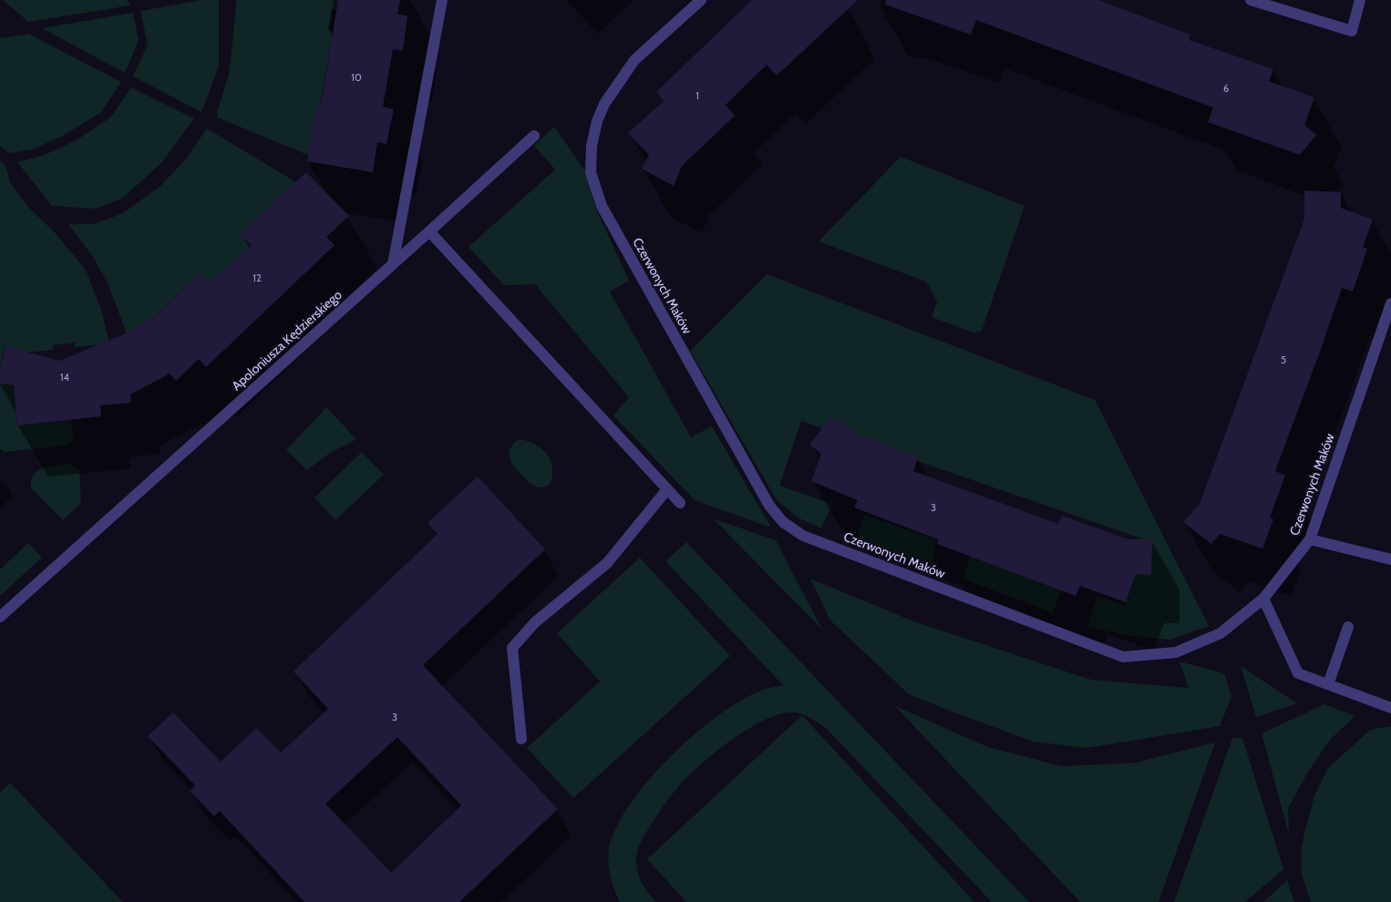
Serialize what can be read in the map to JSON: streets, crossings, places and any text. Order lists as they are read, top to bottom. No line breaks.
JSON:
{"streets":{"street":["Czerwonych Maków","Apoloniusza Kędzierskiego"]},"house_numbers":["10","6","1","12","5","14","3","3"]}
